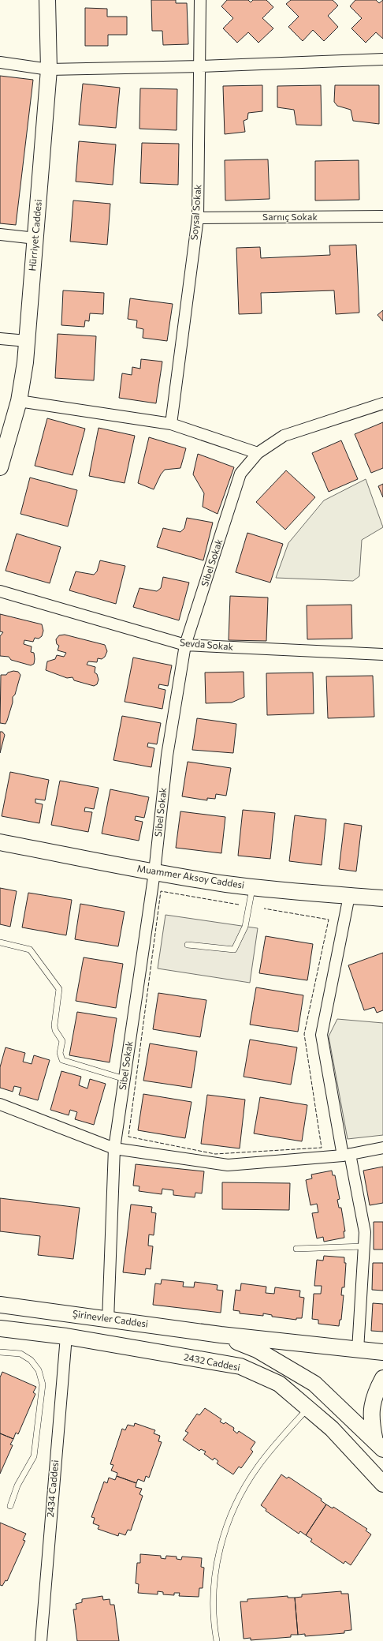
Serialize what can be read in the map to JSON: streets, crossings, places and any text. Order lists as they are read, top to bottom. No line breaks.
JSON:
{"streets":{"street":["Soysal Sokak","Sarnıç Sokak","Hürriyet Caddesi","Sibel Sokak","Sevda Sokak","Muammer Aksoy Caddesi","Şirinevler Caddesi","2432 Caddesi","2434 Caddesi"]},"crossings":[["Soysal Sokak","Sarnıç Sokak"],["Sibel Sokak","Sevda Sokak"],["Sibel Sokak","Muammer Aksoy Caddesi"],["Sibel Sokak","Şirinevler Caddesi"],["2432 Caddesi","2434 Caddesi"]]}
